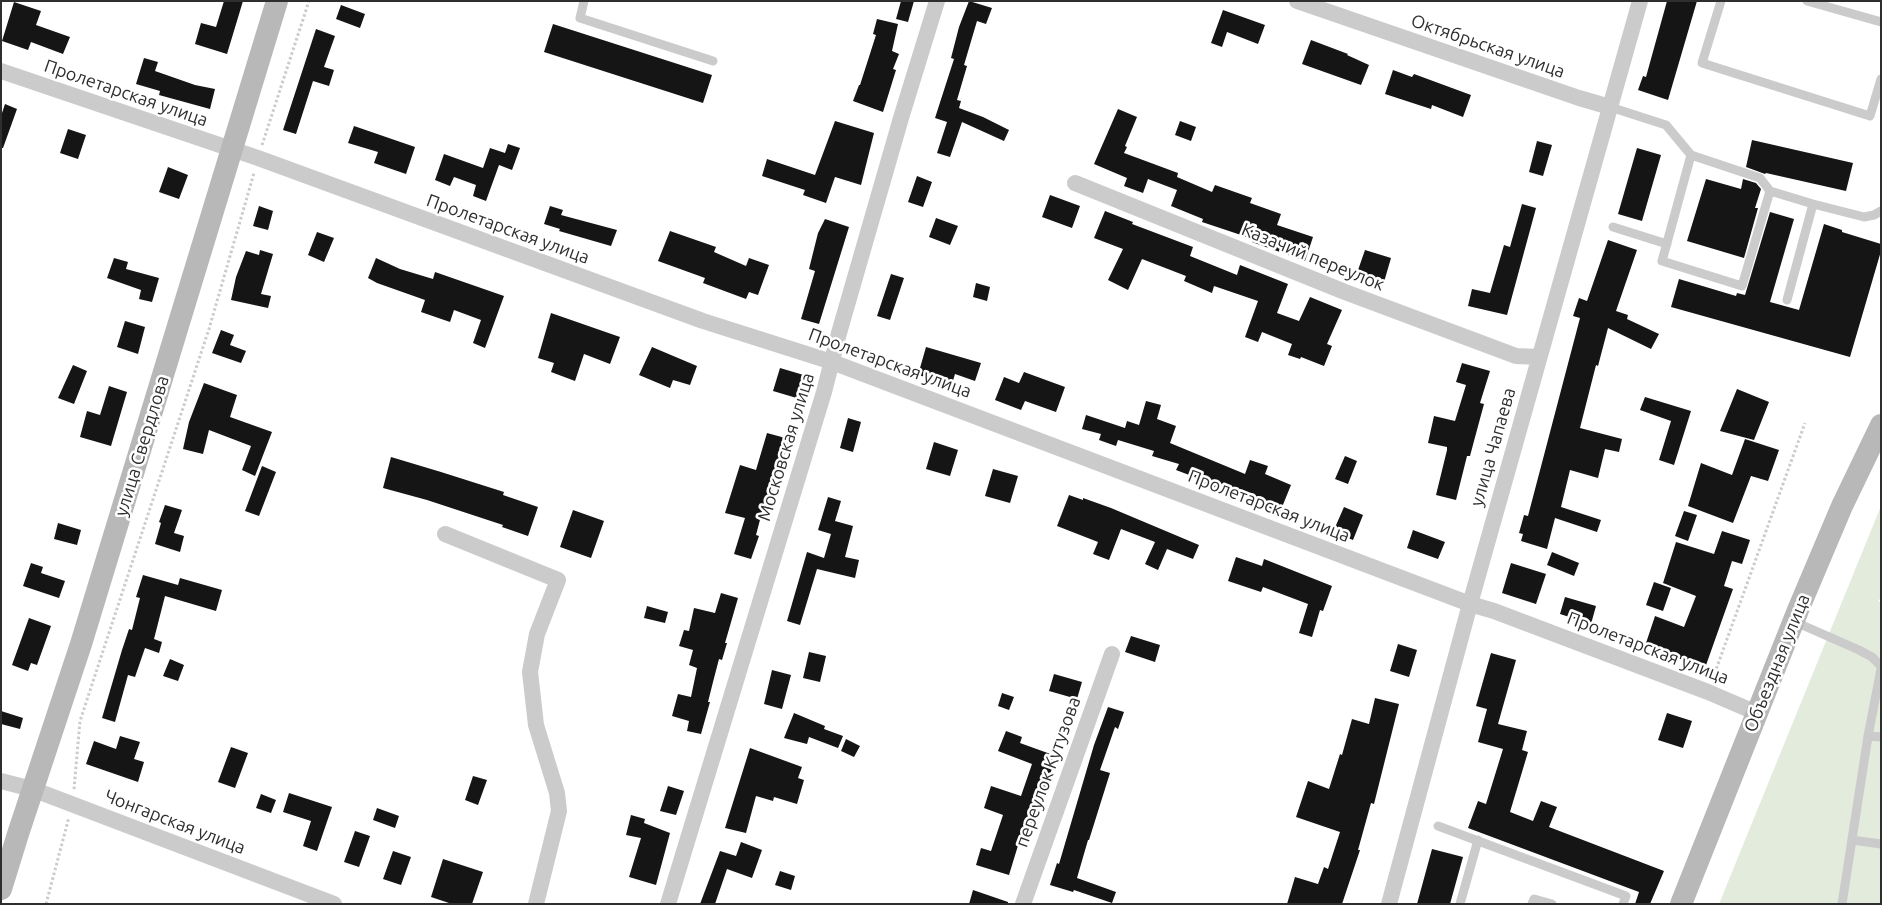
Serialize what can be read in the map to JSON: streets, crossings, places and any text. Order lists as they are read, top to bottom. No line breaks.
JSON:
{"streets":{"street":["Октябрьская улица","Пролетарская улица","Казачий переулок","улица Свердлова","Московская улица","улица Чапаева","Объездная улица","переулок Кутузова","Чонгарская улица"]},"crossings":[["Октябрьская улица","улица Чапаева"],["Пролетарская улица","улица Свердлова"],["Пролетарская улица","Московская улица"],["Пролетарская улица","улица Чапаева"],["Пролетарская улица","Объездная улица"],["Казачий переулок","улица Чапаева"],["улица Свердлова","Чонгарская улица"]]}
